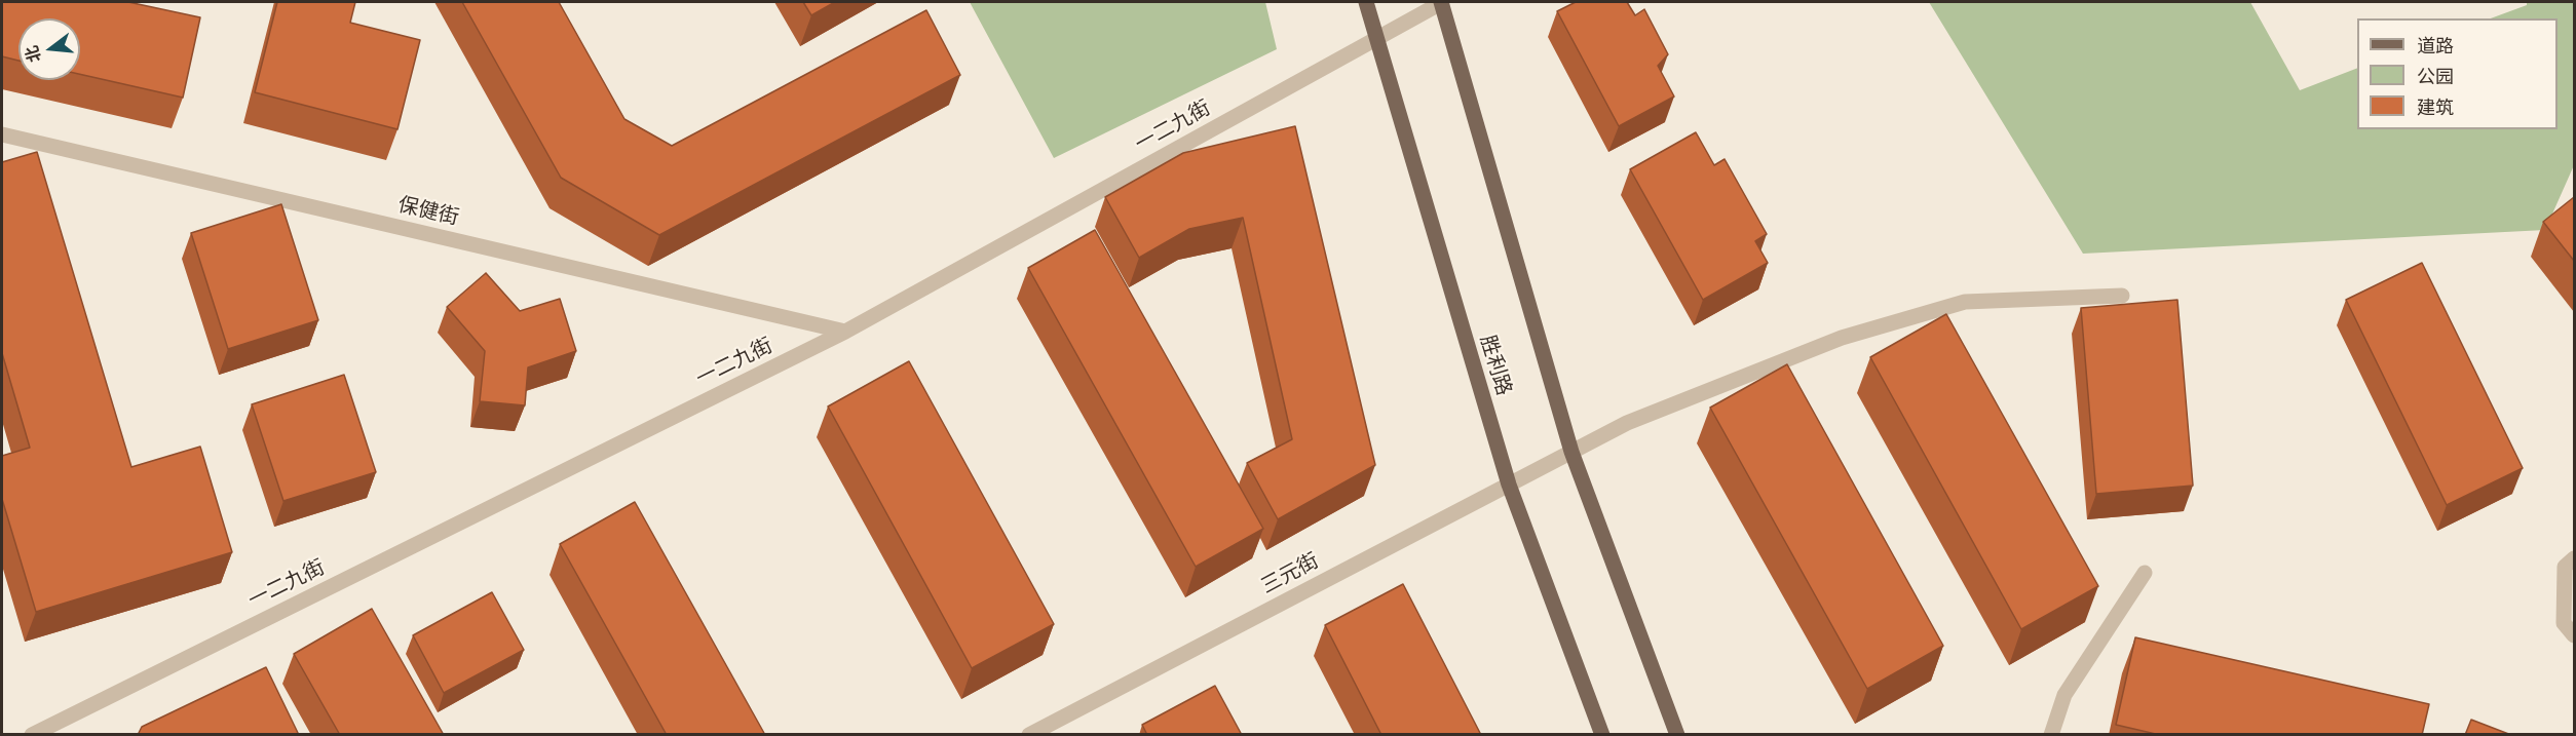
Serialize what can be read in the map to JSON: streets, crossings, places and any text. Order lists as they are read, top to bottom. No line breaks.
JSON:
{"streets":{"main road":["胜利路"],"street":["一二九街","保健街","三元街"]},"crossings":[["一二九街","保健街"],["一二九街","胜利路"],["胜利路","三元街"]],"legend":["道路","公园","建筑"],"north":"left"}
